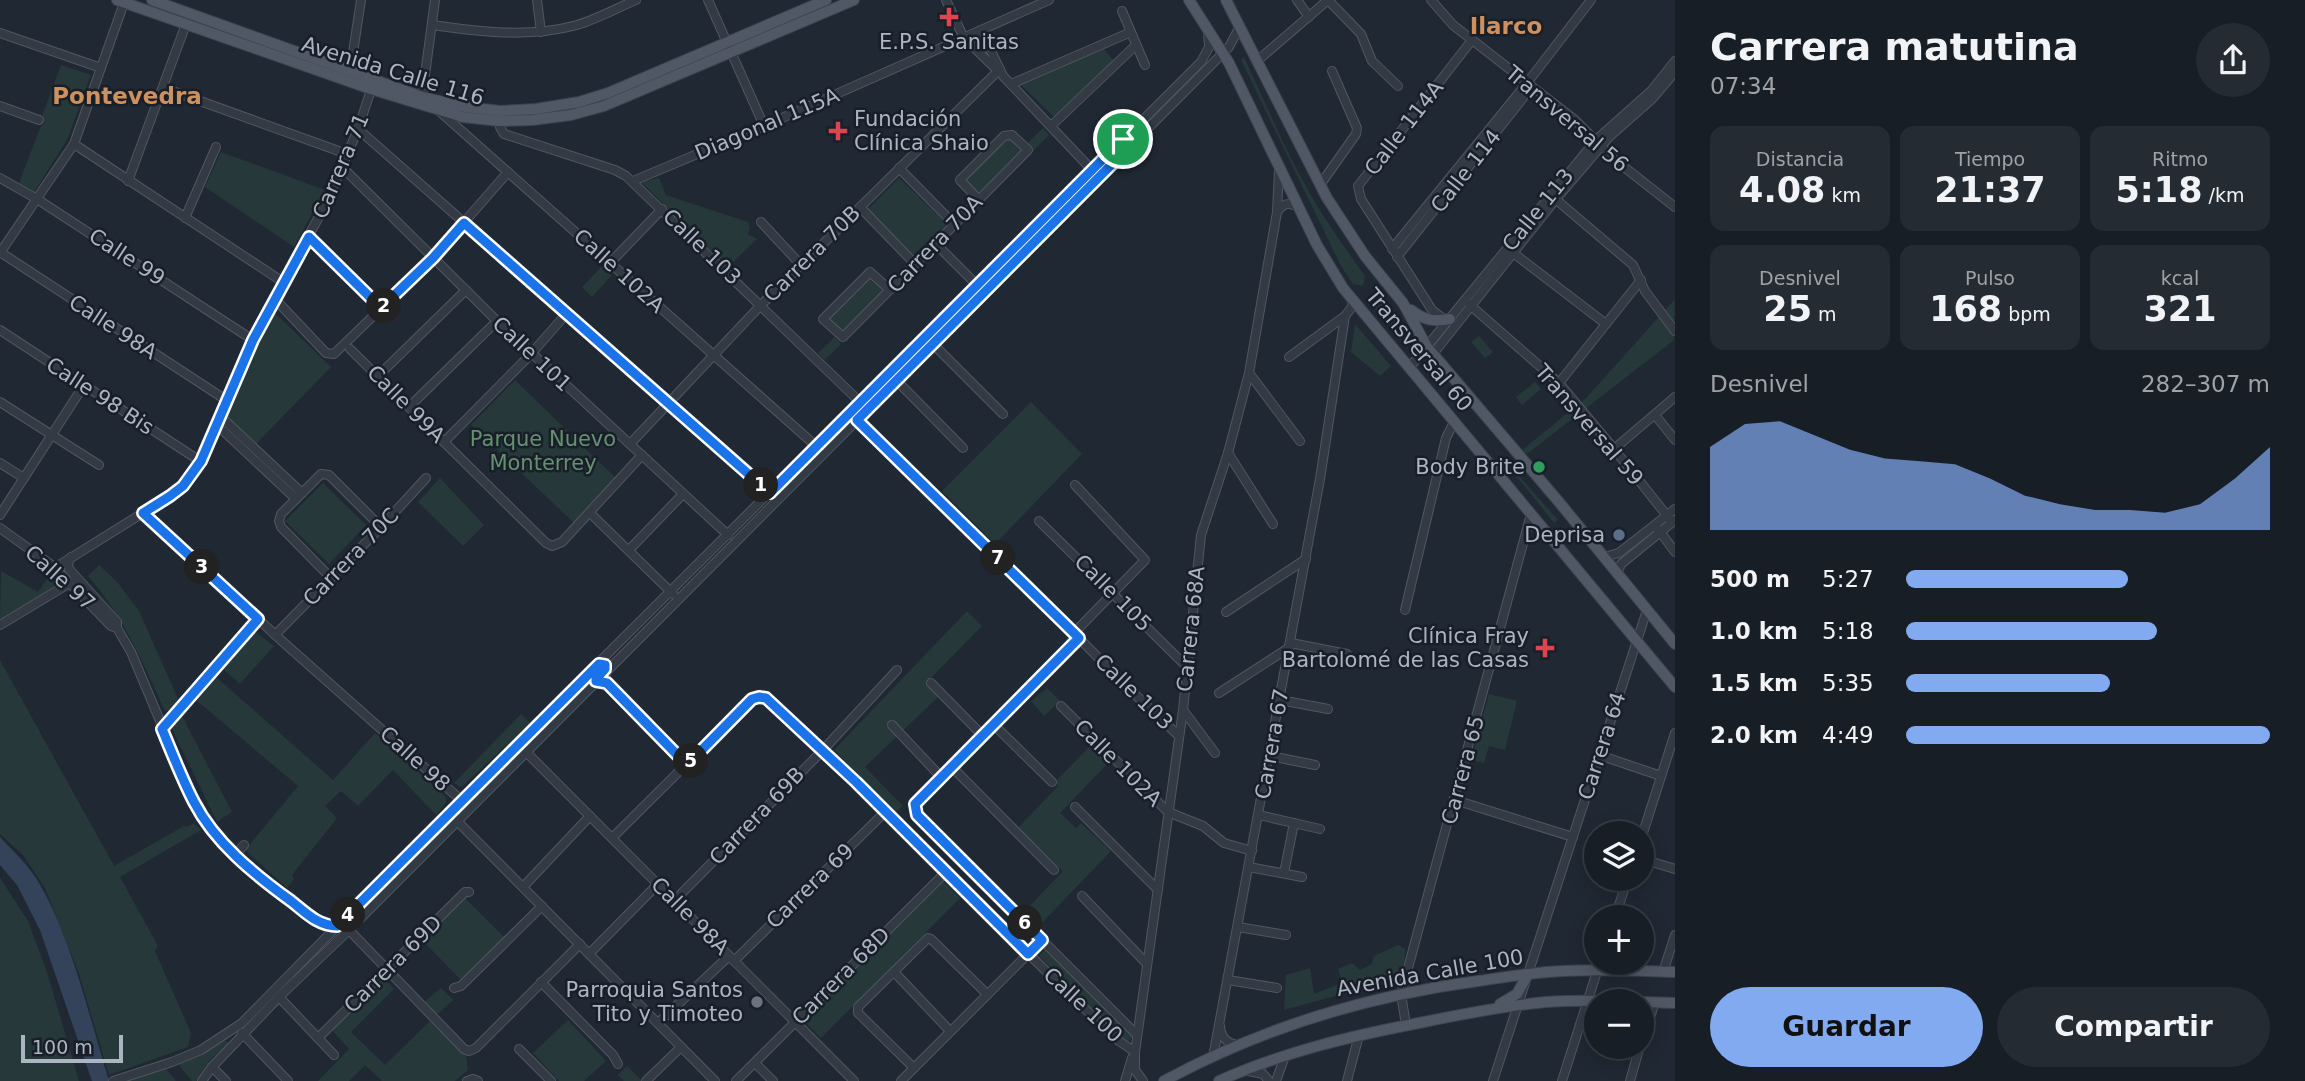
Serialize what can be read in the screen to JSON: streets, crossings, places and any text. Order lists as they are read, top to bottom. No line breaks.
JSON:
{"streets":{"main road":["Avenida Calle 116","Transversal 60","Avenida Calle 100"],"street":["Transversal 56","Diagonal 115A","Calle 114A","Carrera 71","Calle 114","Calle 113","Carrera 70A","Calle 103","Carrera 70B","Calle 99","Calle 102A","Calle 98A","Calle 101","Calle 98 Bis","Calle 99A","Transversal 59","Carrera 70C","Calle 97","Calle 105","Carrera 68A","Carrera 67","Carrera 64","Calle 98","Carrera 65","Carrera 69B","Carrera 69","Carrera 69D","Carrera 68D","Calle 100"]},"crossings":[["Avenida Calle 116","Carrera 71"],["Avenida Calle 116","Calle 102A"],["Transversal 56","Calle 114A"],["Transversal 56","Calle 114"],["Transversal 56","Calle 113"],["Diagonal 115A","Calle 103"],["Calle 114A","Calle 114"],["Calle 114A","Calle 113"],["Carrera 71","Calle 99"],["Carrera 71","Calle 98A"],["Carrera 71","Calle 101"],["Carrera 71","Calle 98 Bis"],["Carrera 71","Calle 97"],["Carrera 71","Calle 98"],["Calle 113","Transversal 60"],["Calle 113","Transversal 59"],["Calle 103","Carrera 70B"],["Calle 103","Carrera 68A"],["Carrera 70B","Calle 102A"],["Carrera 70B","Calle 101"],["Calle 102A","Carrera 68A"],["Calle 102A","Carrera 67"],["Calle 98A","Carrera 69B"],["Calle 98A","Carrera 69"],["Calle 98A","Carrera 68D"],["Transversal 60","Carrera 68A"],["Transversal 60","Carrera 67"],["Transversal 60","Carrera 64"],["Transversal 60","Carrera 65"],["Carrera 70C","Calle 98"],["Calle 105","Carrera 68A"],["Carrera 68A","Calle 100"],["Carrera 67","Avenida Calle 100"],["Carrera 64","Avenida Calle 100"],["Calle 98","Carrera 69"],["Carrera 65","Avenida Calle 100"],["Carrera 69B","Calle 100"],["Carrera 69","Calle 100"],["Carrera 68D","Calle 100"]],"districts":["Ilarco","Pontevedra"],"parks":["Parque Nuevo Monterrey"],"places":{"health":["E.P.S. Sanitas","Fundación Clínica Shaio","Clínica Fray Bartolomé de las Casas"],"other":["Body Brite","Deprisa","Parroquia Santos Tito y Timoteo"]},"scale_bar":"100 m","page":{"heading":["Carrera matutina","07:34"],"stats":[["Distancia","4.08 km"],["Tiempo","21:37"],["Ritmo","5:18 /km"],["Desnivel","25 m"],["Pulso","168 bpm"],["kcal","321"]],"pins":["2","1","7","3","5","4","6"],"chart":["Desnivel","282–307 m"],"list":[{"name":"500 m","note":"5:27"},{"name":"1.0 km","note":"5:18"},{"name":"1.5 km","note":"5:35"},{"name":"2.0 km","note":"4:49"}],"map_buttons":["+","−"],"buttons":["Guardar","Compartir"],"scale":"100 m"}}
